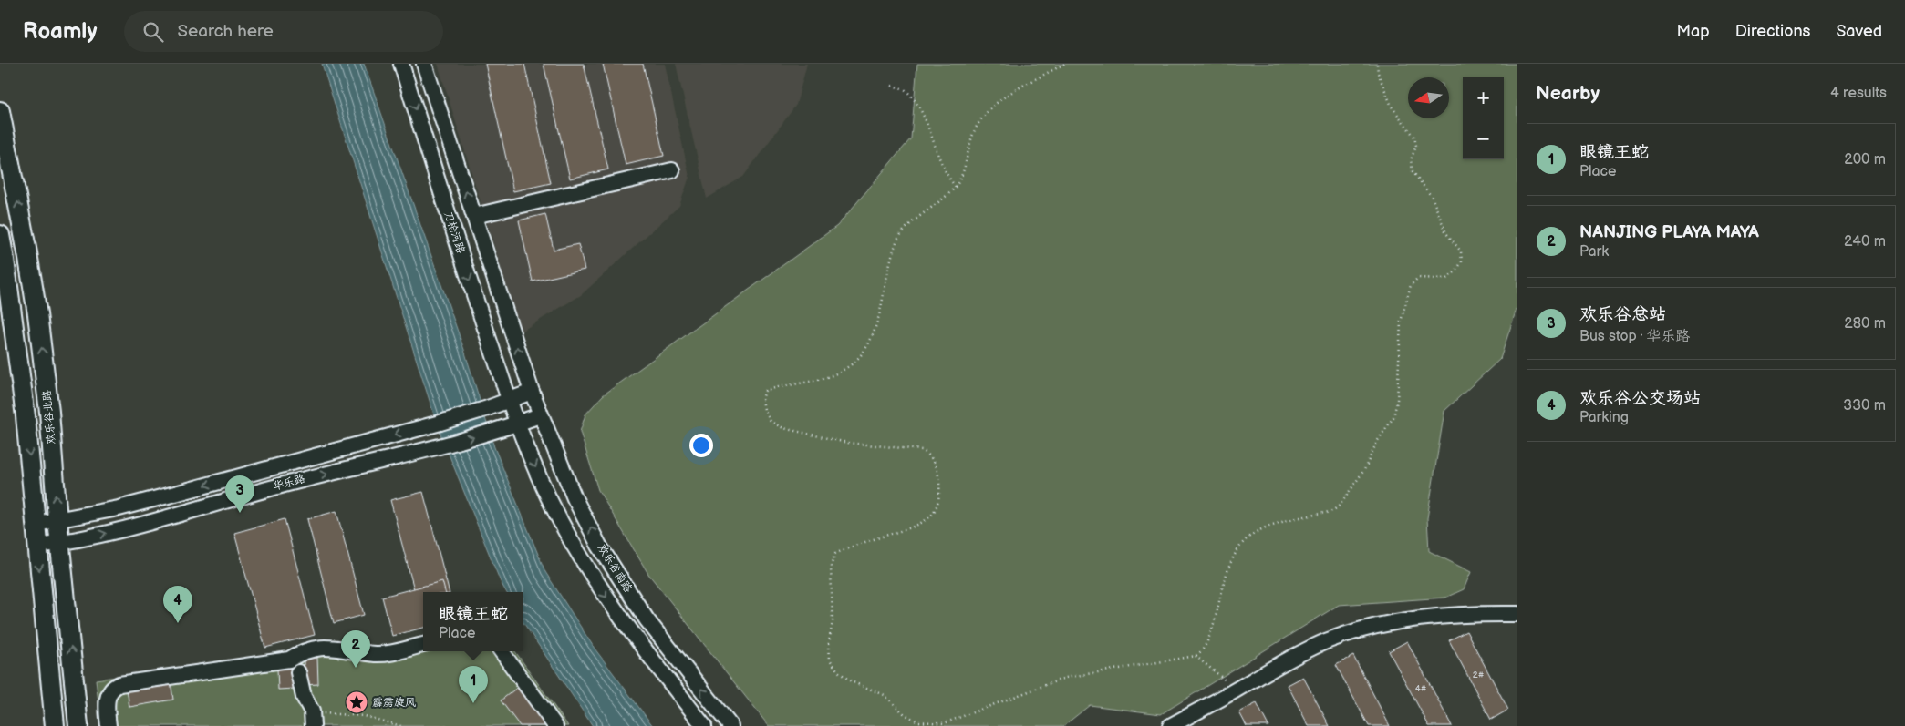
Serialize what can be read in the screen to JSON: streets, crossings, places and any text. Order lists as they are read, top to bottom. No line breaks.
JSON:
{"streets":{"main road":["欢乐谷北路"],"street":["刀枪河路","华乐路","欢乐谷南路"]},"crossings":[["刀枪河路","华乐路"],["刀枪河路","欢乐谷南路"],["欢乐谷北路","华乐路"],["华乐路","欢乐谷南路"]],"places":{"place":["霹雳旋风"]},"house_numbers":["2#","4#"],"north":"left","page":{"header":"Roamly","search":"Search here","nav":["Map","Directions","Saved"],"heading":["Nearby","4 results"],"map_buttons":["+","−"],"list":[{"mark":"1","name":"眼镜王蛇","note":"Place","value":"200 m"},{"mark":"2","name":"NANJING PLAYA MAYA","note":"Park","value":"240 m"},{"mark":"3","name":"欢乐谷总站","note":"Bus stop · 华乐路","value":"280 m"},{"mark":"4","name":"欢乐谷公交场站","note":"Parking","value":"330 m"}],"pins":["3","4","2","1"],"popup":["眼镜王蛇","Place"]}}
